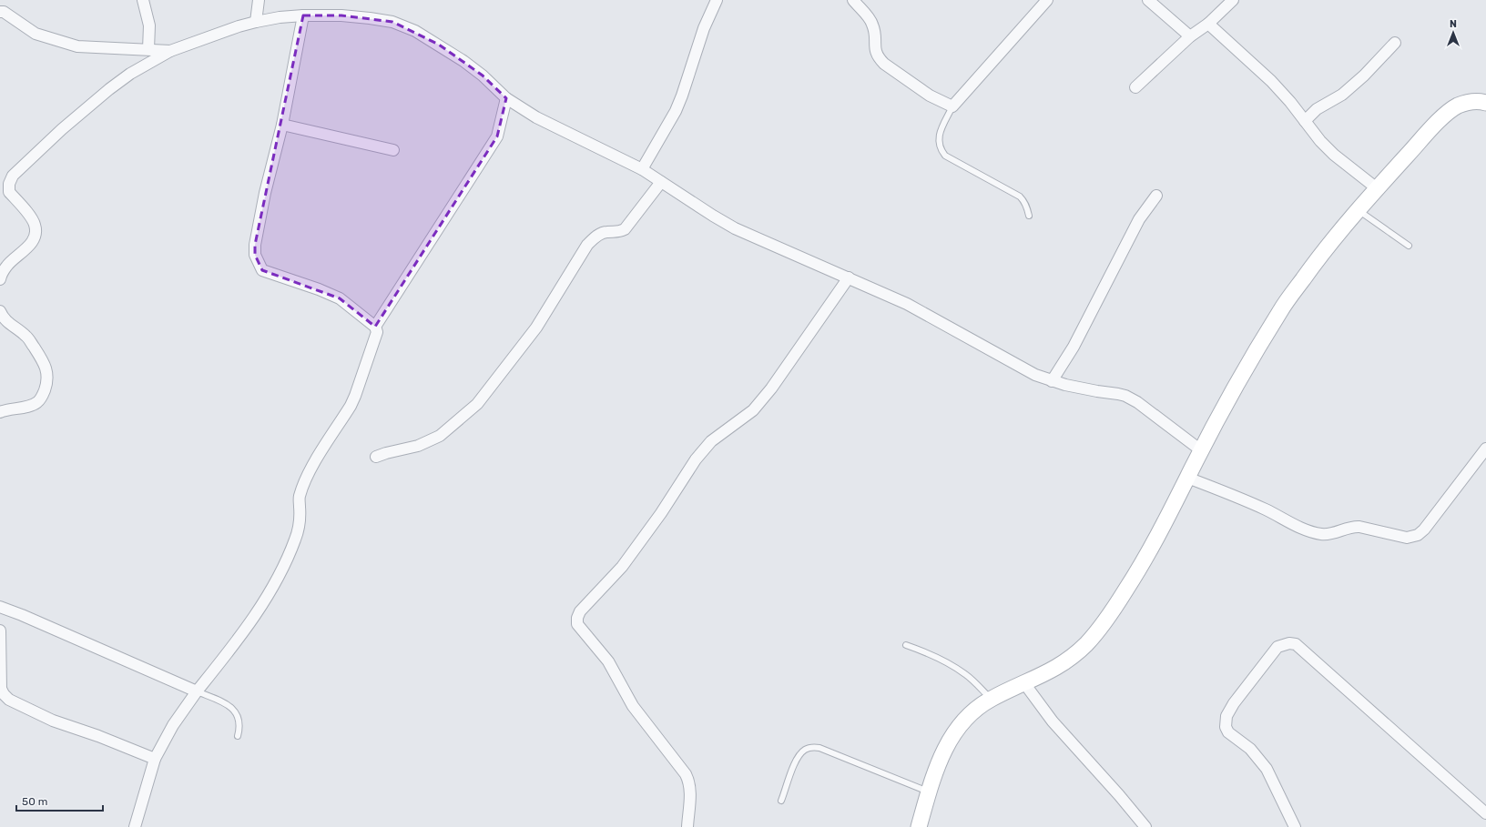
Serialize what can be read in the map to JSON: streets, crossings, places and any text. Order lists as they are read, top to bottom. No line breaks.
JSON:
{"scale_bar":"50 m","north":"top"}
